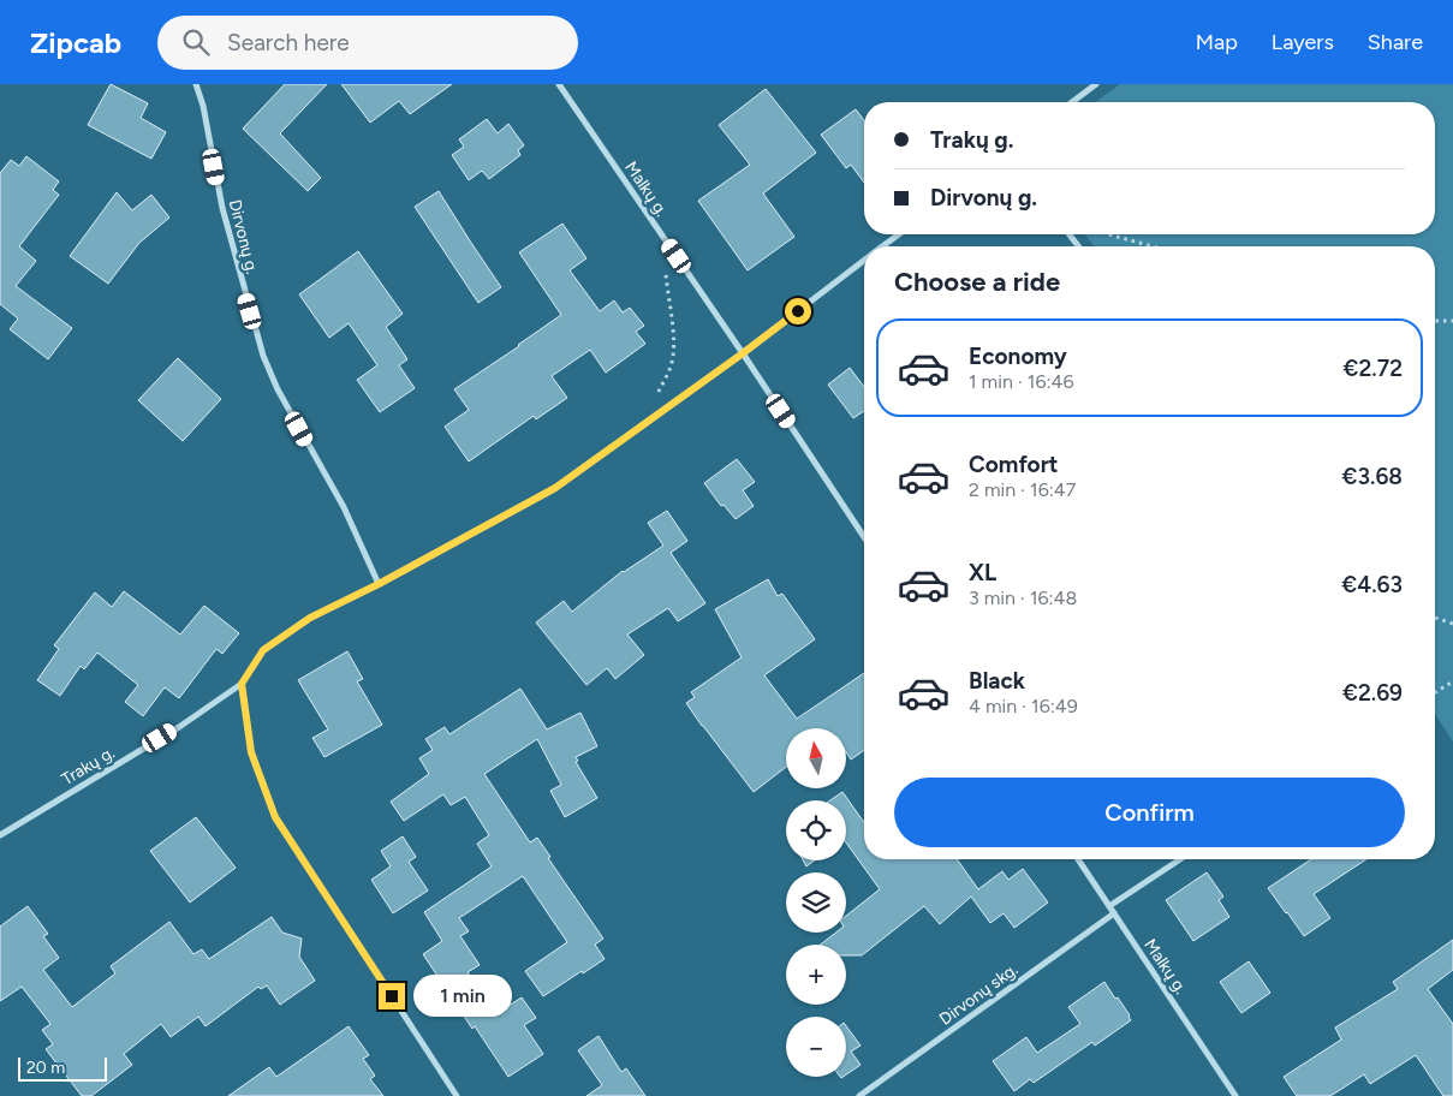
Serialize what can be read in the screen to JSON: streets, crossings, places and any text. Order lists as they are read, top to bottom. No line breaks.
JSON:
{"streets":{"street":["Malkų g.","Dirvonų g.","Trakų g.","Dirvonų skg."]},"crossings":[["Malkų g.","Trakų g."],["Malkų g.","Dirvonų skg."],["Dirvonų g.","Trakų g."]],"scale_bar":"20 m","north":"top","page":{"header":"Zipcab","search":"Search here","nav":["Map","Layers","Share"],"banner":["Trakų g.","Dirvonų g."],"heading":"Choose a ride","list":[{"name":"Economy","note":"1 min · 16:46","value":"€2.72"},{"name":"Comfort","note":"2 min · 16:47","value":"€3.68"},{"name":"XL","note":"3 min · 16:48","value":"€4.63"},{"name":"Black","note":"4 min · 16:49","value":"€2.69"}],"map_buttons":["+","−"],"buttons":"Confirm","bubble":"1 min","scale":"20 m"}}
